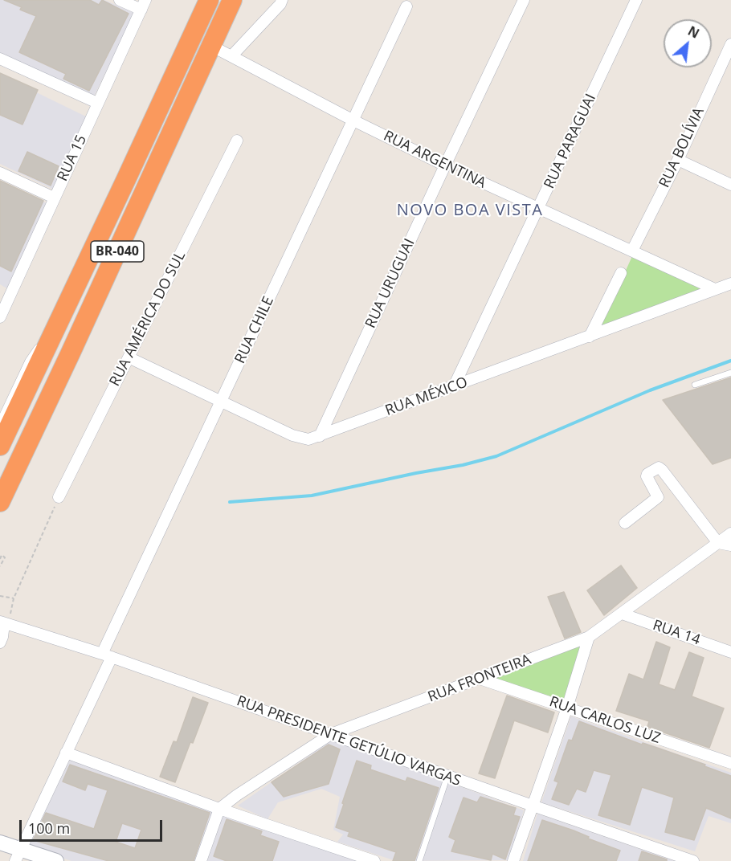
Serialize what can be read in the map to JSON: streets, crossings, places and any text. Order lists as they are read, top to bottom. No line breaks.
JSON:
{"streets":{"highway":["BR-040"],"street":["RUA PARAGUAI","RUA BOLÍVIA","RUA 15","RUA ARGENTINA","RUA URUGUAI","RUA AMÉRICA DO SUL","RUA CHILE","RUA MÉXICO","RUA 14","RUA FRONTEIRA","RUA CARLOS LUZ","RUA PRESIDENTE GETÚLIO VARGAS"]},"crossings":[["RUA PARAGUAI","RUA ARGENTINA"],["RUA PARAGUAI","RUA MÉXICO"],["RUA BOLÍVIA","RUA ARGENTINA"],["RUA ARGENTINA","BR-040"],["RUA ARGENTINA","RUA URUGUAI"],["RUA ARGENTINA","RUA CHILE"],["RUA ARGENTINA","RUA MÉXICO"],["RUA URUGUAI","RUA MÉXICO"],["RUA AMÉRICA DO SUL","RUA MÉXICO"],["RUA CHILE","RUA MÉXICO"],["RUA CHILE","RUA PRESIDENTE GETÚLIO VARGAS"],["RUA 14","RUA FRONTEIRA"],["RUA FRONTEIRA","RUA CARLOS LUZ"],["RUA FRONTEIRA","RUA PRESIDENTE GETÚLIO VARGAS"]],"districts":["NOVO BOA VISTA"],"scale_bar":"100 m","north":"top right"}
